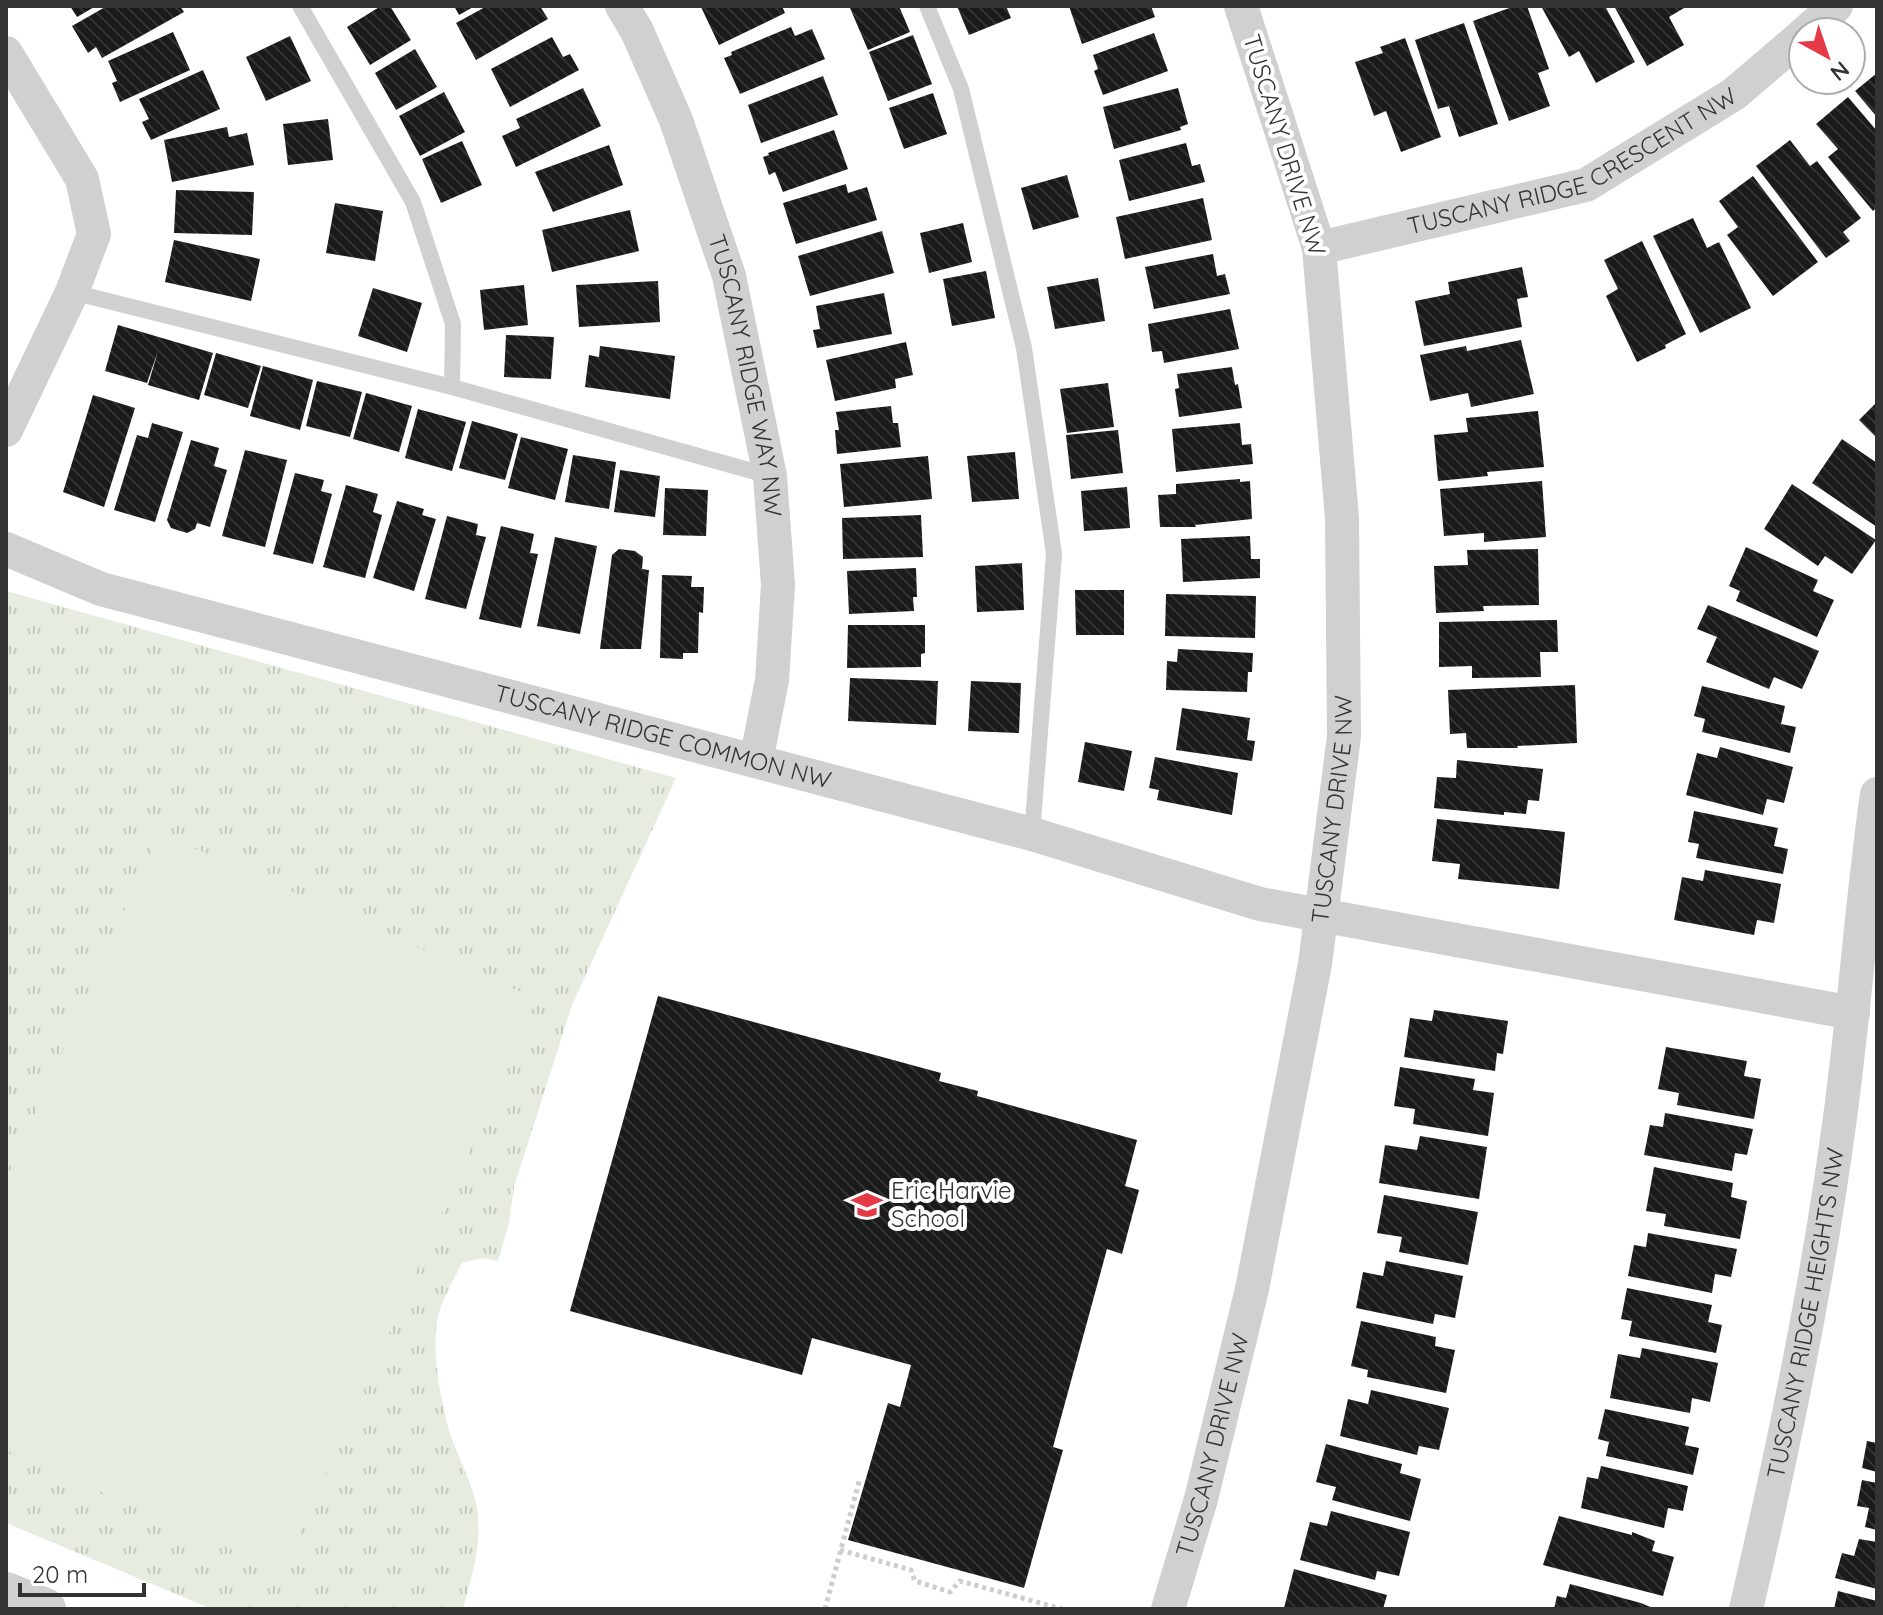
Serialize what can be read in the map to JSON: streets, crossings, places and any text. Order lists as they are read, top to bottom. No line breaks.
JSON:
{"streets":{"street":["TUSCANY DRIVE NW","TUSCANY RIDGE CRESCENT NW","TUSCANY RIDGE WAY NW","TUSCANY RIDGE COMMON NW","TUSCANY RIDGE HEIGHTS NW"]},"crossings":[["TUSCANY DRIVE NW","TUSCANY RIDGE CRESCENT NW"],["TUSCANY DRIVE NW","TUSCANY RIDGE COMMON NW"],["TUSCANY RIDGE WAY NW","TUSCANY RIDGE COMMON NW"]],"places":{"school or university":["Eric Harvie School"]},"scale_bar":"20 m","north":"bottom right"}
